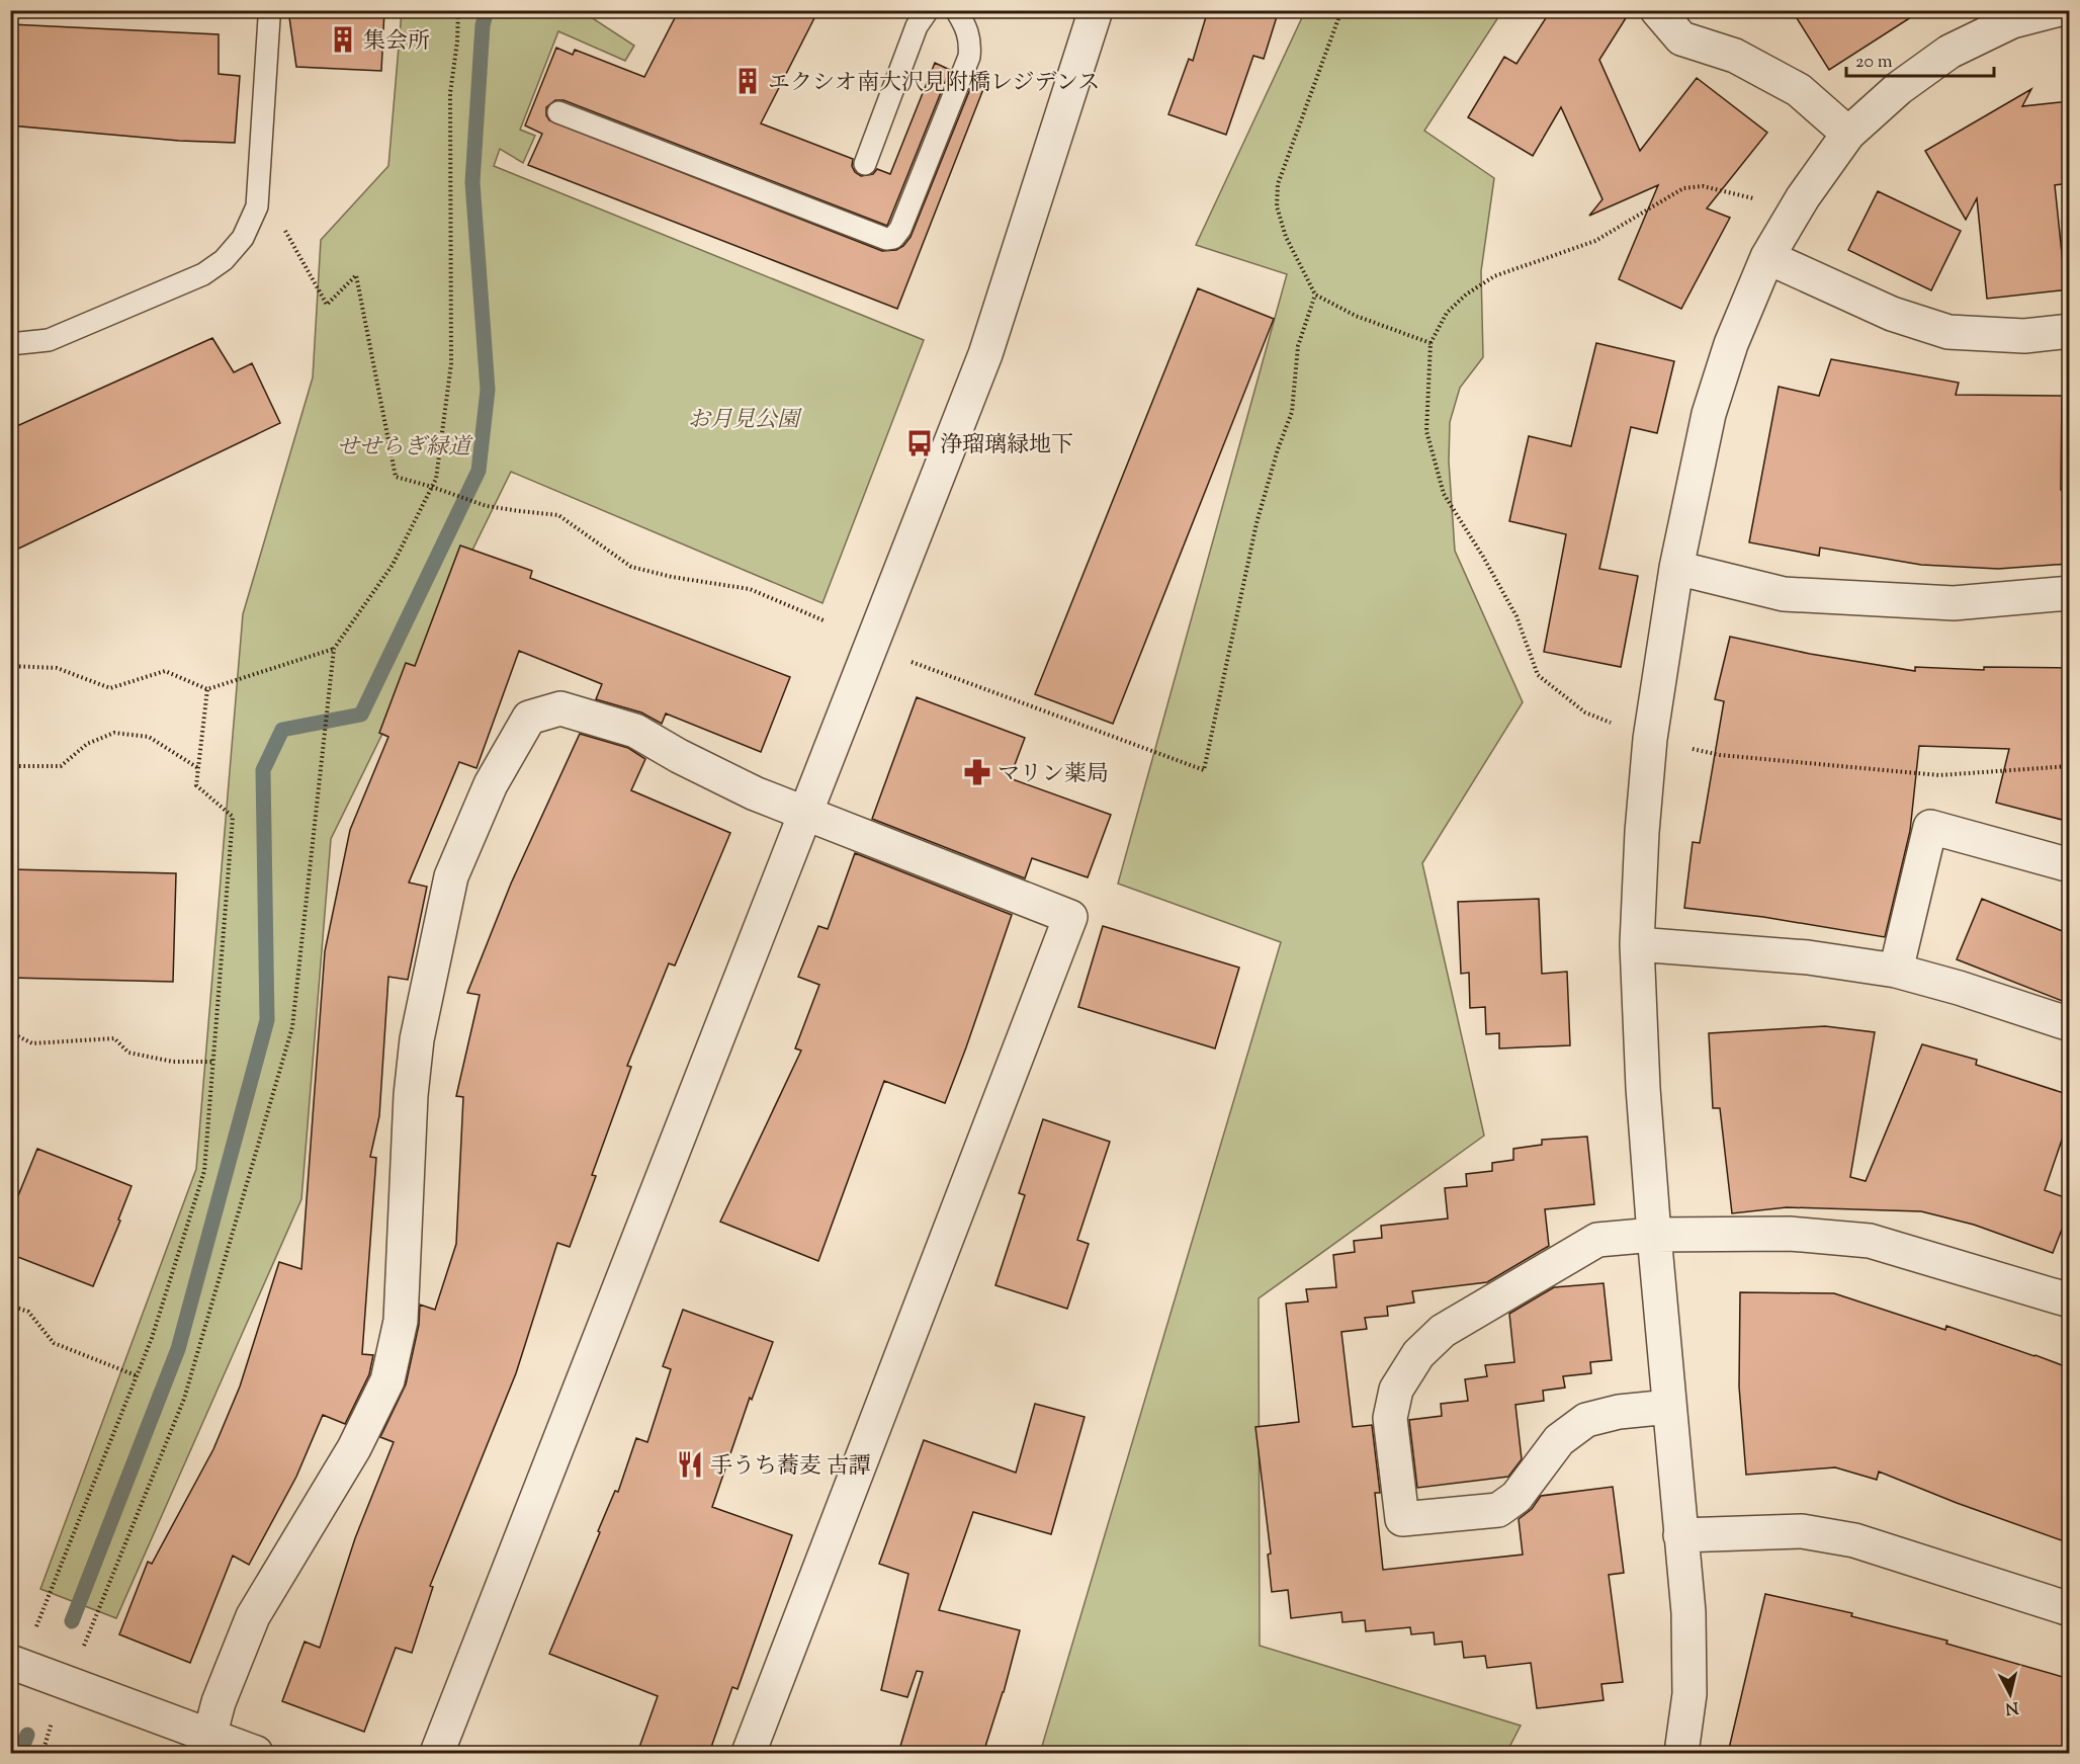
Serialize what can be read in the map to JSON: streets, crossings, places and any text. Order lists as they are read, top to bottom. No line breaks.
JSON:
{"parks":["お月見公園","せせらぎ緑道"],"places":{"building":["集会所","エクシオ南大沢見附橋レジデンス"],"bus stop":["浄瑠璃緑地下"],"pharmacy":["マリン薬局"],"restaurant":["手うち蕎麦 古譚"]},"scale_bar":"20 m","north":"bottom"}
